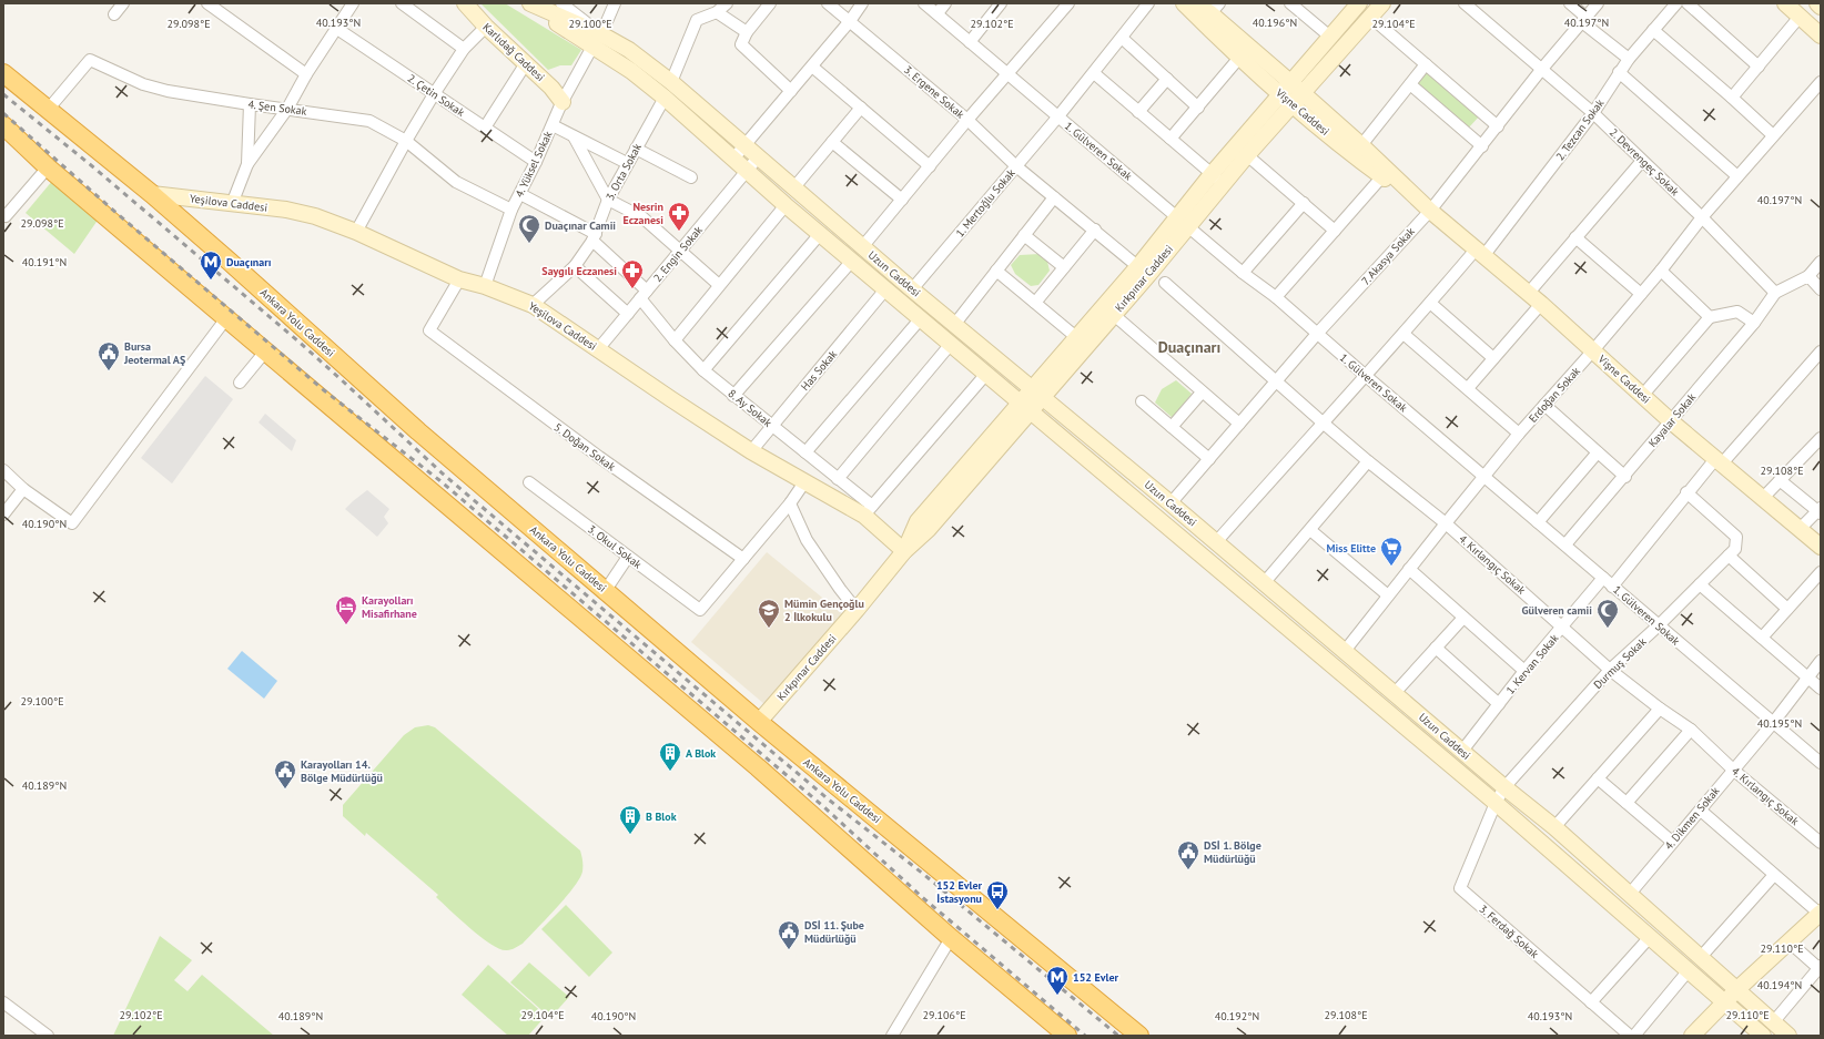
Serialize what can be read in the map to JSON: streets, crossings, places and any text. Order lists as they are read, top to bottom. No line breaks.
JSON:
{"streets":{"highway":["Ankara Yolu Caddesi"],"main road":["Karlıdağ Caddesi","Vişne Caddesi","Yeşilova Caddesi","Uzun Caddesi","Kırkpınar Caddesi"],"street":["3. Ergene Sokak","2. Çetin Sokak","4. Şen Sokak","2. Tezcan Sokak","1. Gülveren Sokak","2. Devrengeç Sokak","4. Yüksel Sokak","3. Orta Sokak","1. Mertoğlu Sokak","2. Engin Sokak","7. Akasya Sokak","Has Sokak","Erdoğan Sokak","8. Ay Sokak","Kayalar Sokak","5. Doğan Sokak","3. Okul Sokak","4. Kırlangıç Sokak","Durmuş Sokak","1. Kervan Sokak","4. Dikmen Sokak","3. Ferdağ Sokak"]},"crossings":[["Karlıdağ Caddesi","4. Yüksel Sokak"],["3. Ergene Sokak","1. Mertoğlu Sokak"],["3. Ergene Sokak","Kırkpınar Caddesi"],["2. Çetin Sokak","4. Yüksel Sokak"],["4. Şen Sokak","4. Yüksel Sokak"],["4. Şen Sokak","Ankara Yolu Caddesi"],["Vişne Caddesi","2. Tezcan Sokak"],["Vişne Caddesi","7. Akasya Sokak"],["Vişne Caddesi","Kırkpınar Caddesi"],["Vişne Caddesi","Erdoğan Sokak"],["Vişne Caddesi","Kayalar Sokak"],["2. Tezcan Sokak","1. Gülveren Sokak"],["2. Tezcan Sokak","2. Devrengeç Sokak"],["2. Tezcan Sokak","Uzun Caddesi"],["2. Tezcan Sokak","4. Kırlangıç Sokak"],["1. Gülveren Sokak","1. Mertoğlu Sokak"],["1. Gülveren Sokak","7. Akasya Sokak"],["1. Gülveren Sokak","Kırkpınar Caddesi"],["1. Gülveren Sokak","Erdoğan Sokak"],["1. Gülveren Sokak","Kayalar Sokak"],["1. Gülveren Sokak","Durmuş Sokak"],["1. Gülveren Sokak","1. Kervan Sokak"],["1. Gülveren Sokak","4. Dikmen Sokak"],["2. Devrengeç Sokak","7. Akasya Sokak"],["2. Devrengeç Sokak","Erdoğan Sokak"],["2. Devrengeç Sokak","Kayalar Sokak"],["4. Yüksel Sokak","Yeşilova Caddesi"],["4. Yüksel Sokak","Uzun Caddesi"],["4. Yüksel Sokak","8. Ay Sokak"],["3. Orta Sokak","Yeşilova Caddesi"],["3. Orta Sokak","Uzun Caddesi"],["3. Orta Sokak","8. Ay Sokak"],["Yeşilova Caddesi","2. Engin Sokak"],["Yeşilova Caddesi","Kırkpınar Caddesi"],["Yeşilova Caddesi","Ankara Yolu Caddesi"],["Yeşilova Caddesi","Has Sokak"],["Yeşilova Caddesi","8. Ay Sokak"],["Yeşilova Caddesi","5. Doğan Sokak"],["1. Mertoğlu Sokak","Uzun Caddesi"],["2. Engin Sokak","Uzun Caddesi"],["2. Engin Sokak","8. Ay Sokak"],["7. Akasya Sokak","Uzun Caddesi"],["7. Akasya Sokak","4. Kırlangıç Sokak"],["Uzun Caddesi","Kırkpınar Caddesi"],["Uzun Caddesi","Has Sokak"],["Uzun Caddesi","Erdoğan Sokak"],["Uzun Caddesi","Durmuş Sokak"],["Uzun Caddesi","1. Kervan Sokak"],["Uzun Caddesi","4. Dikmen Sokak"],["Uzun Caddesi","3. Ferdağ Sokak"],["Kırkpınar Caddesi","Ankara Yolu Caddesi"],["Has Sokak","8. Ay Sokak"],["Erdoğan Sokak","4. Kırlangıç Sokak"],["5. Doğan Sokak","3. Okul Sokak"],["4. Kırlangıç Sokak","Durmuş Sokak"],["4. Kırlangıç Sokak","1. Kervan Sokak"],["4. Kırlangıç Sokak","4. Dikmen Sokak"],["Durmuş Sokak","3. Ferdağ Sokak"]],"districts":["Duaçınarı"],"places":{"pharmacy":["Nesrin Eczanesi","Saygılı Eczanesi"],"mosque":["Duaçınar Camii","Gülveren camii"],"metro station":["Duaçınarı","152 Evler"],"public building":["Bursa Jeotermal AŞ","Karayolları 14. Bölge Müdürlüğü","DSİ 1. Bölge Müdürlüğü","DSİ 11. Şube Müdürlüğü"],"supermarket":["Miss Elitte"],"hotel":["Karayolları Misafirhane"],"school or university":["Mümin Gençoğlu 2 İlkokulu"],"building":["A Blok","B Blok"],"bus stop":["152 Evler İstasyonu"]},"coordinates":["40.193°N","40.196°N","40.197°N","29.098°E","29.100°E","29.102°E","29.104°E","40.191°N","29.108°E","40.190°N","40.195°N","40.189°N","29.110°E","40.194°N","29.106°E","40.192°N"]}
